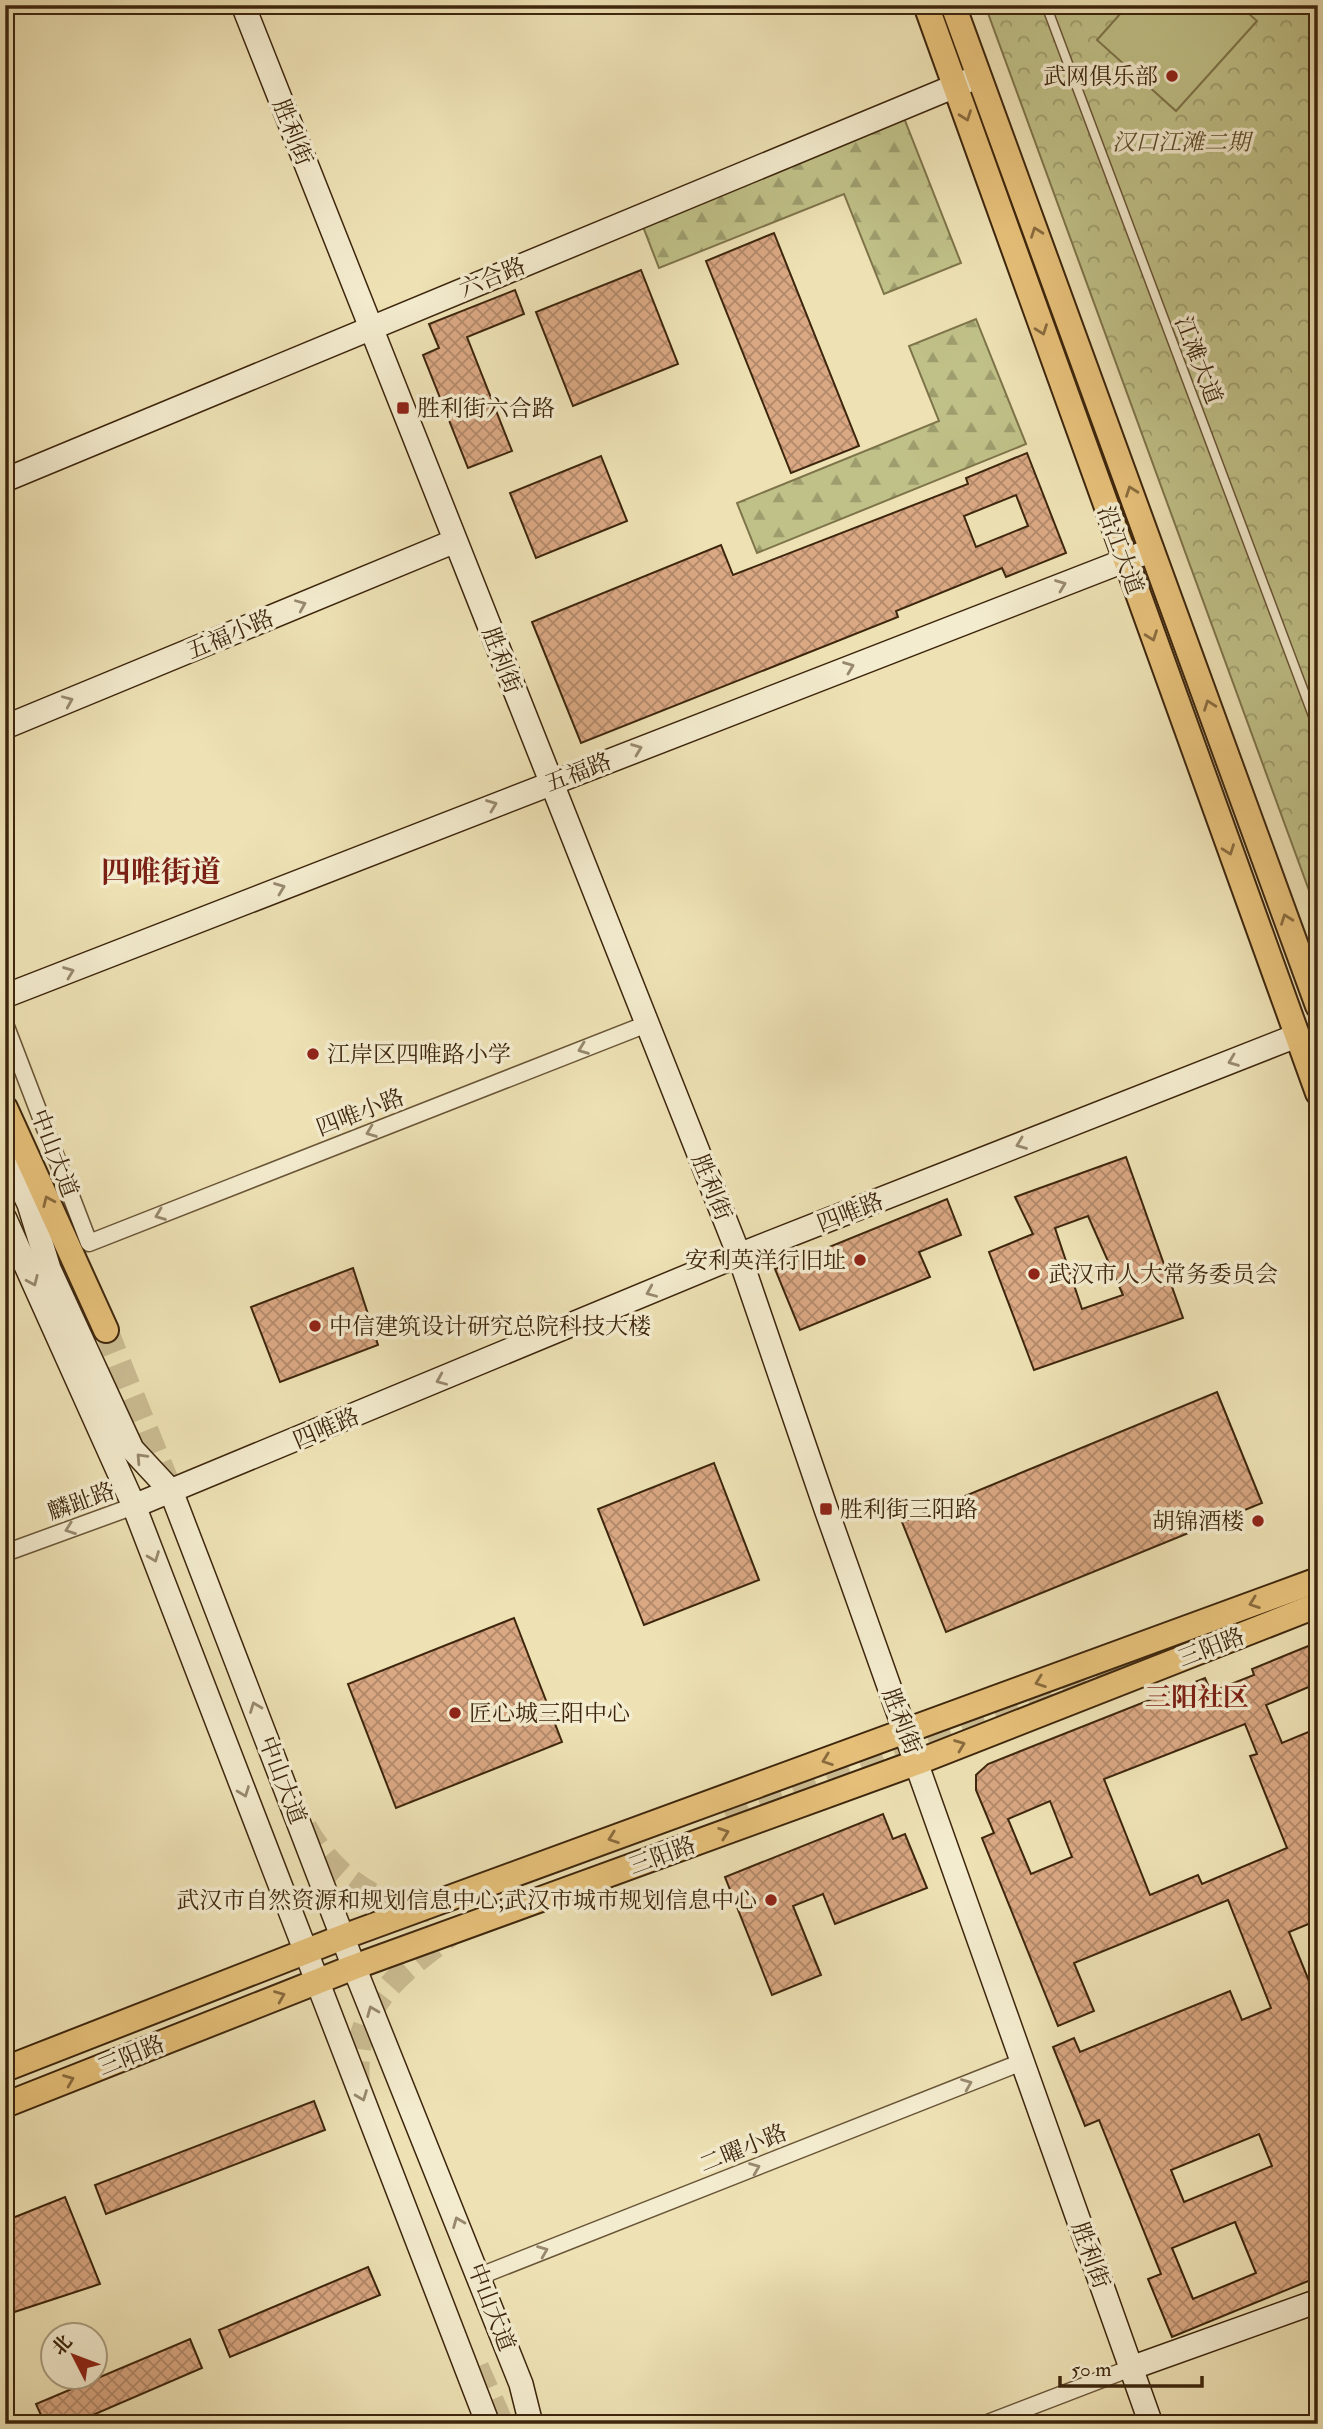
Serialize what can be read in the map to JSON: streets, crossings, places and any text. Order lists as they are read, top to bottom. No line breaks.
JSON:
{"streets":{"main road":["沿江大道","三阳路"],"street":["胜利街","六合路","五福小路","五福路","四唯小路","中山大道","四唯路","麟趾路","二曜小路"],"lane":["江滩大道"]},"crossings":[["胜利街","六合路"],["胜利街","五福小路"],["胜利街","五福路"],["胜利街","四唯小路"],["胜利街","四唯路"],["胜利街","三阳路"],["胜利街","二曜小路"],["六合路","沿江大道"],["沿江大道","五福路"],["沿江大道","四唯路"],["四唯小路","中山大道"],["中山大道","四唯路"],["中山大道","麟趾路"],["中山大道","三阳路"],["中山大道","二曜小路"],["四唯路","麟趾路"]],"one_way":["五福小路","五福路","四唯小路","四唯路","麟趾路","二曜小路"],"districts":["四唯街道","三阳社区"],"parks":["汉口江滩二期"],"places":{"other":["武网俱乐部","江岸区四唯路小学","安利英洋行旧址","武汉市人大常务委员会","中信建筑设计研究总院科技大楼","胡锦酒楼","匠心城三阳中心","武汉市自然资源和规划信息中心;武汉市城市规划信息中心"],"transit":["胜利街六合路","胜利街三阳路"]},"scale_bar":"50 m","north":"top left"}
